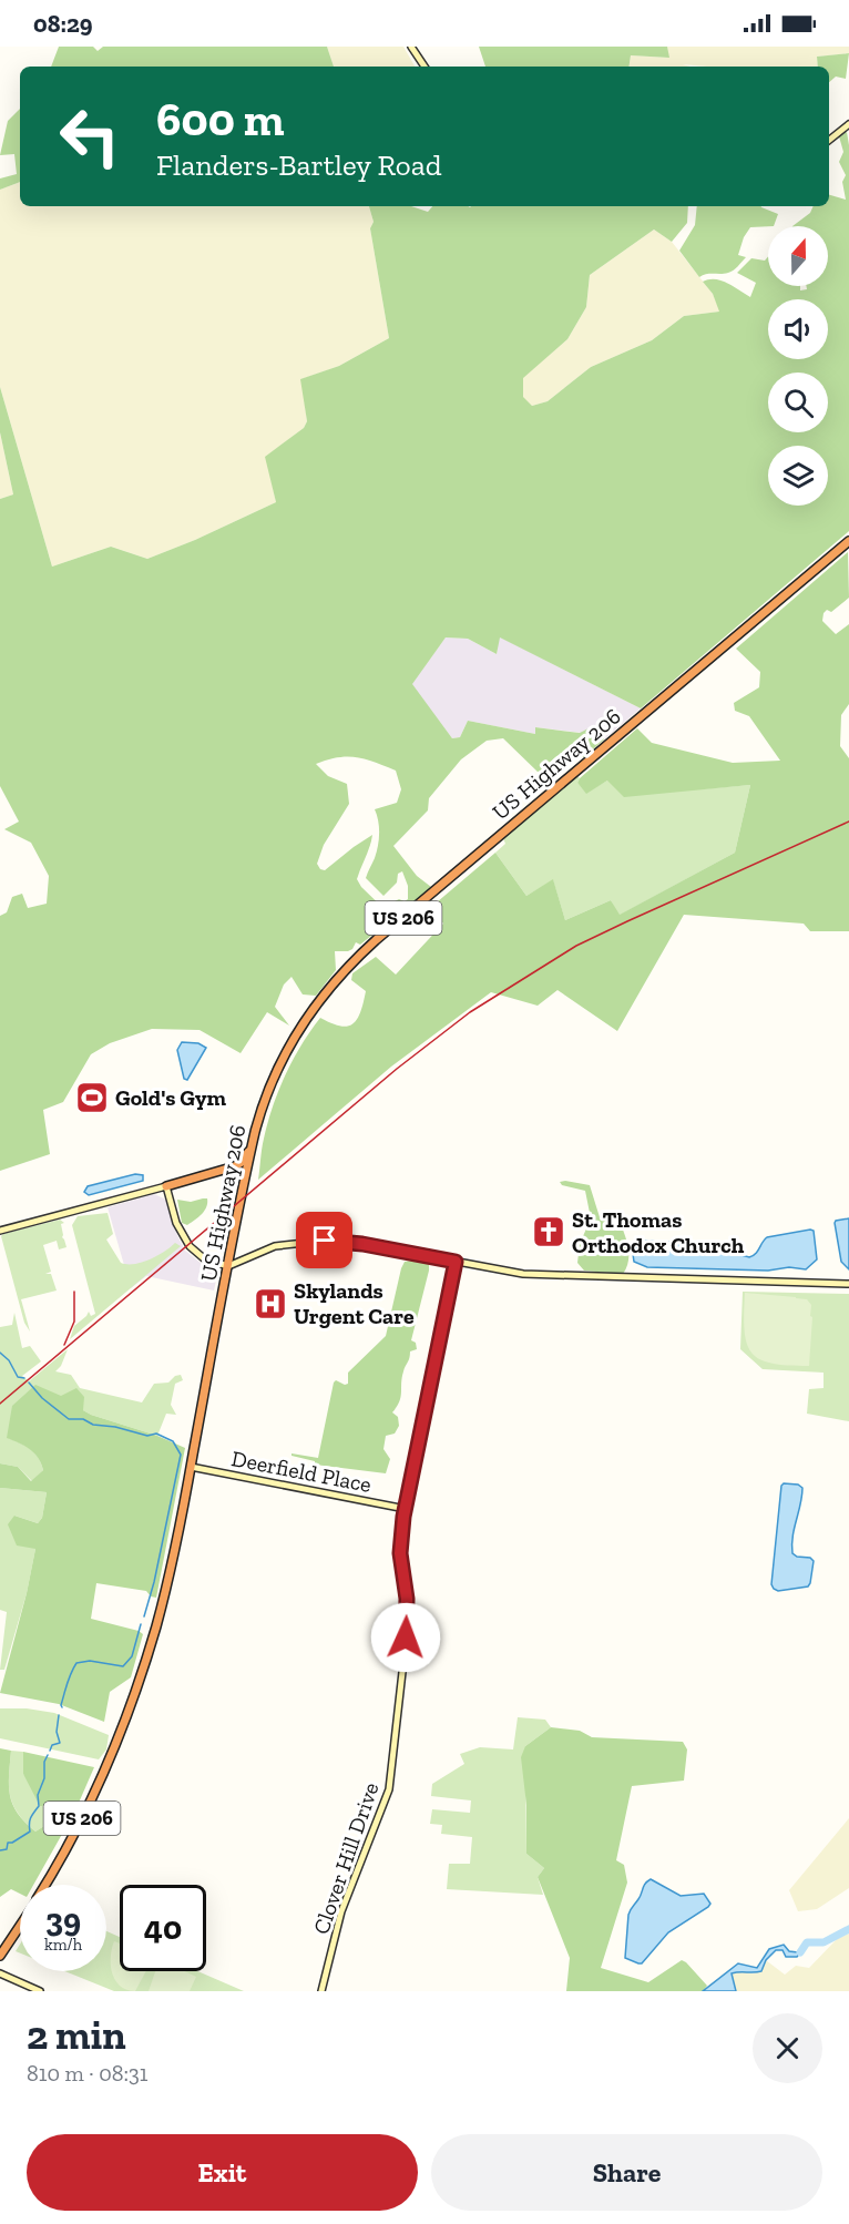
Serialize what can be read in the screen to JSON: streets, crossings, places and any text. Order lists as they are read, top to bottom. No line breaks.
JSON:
{"streets":{"highway":["US Highway 206","US 206"],"street":["Deerfield Place","Clover Hill Drive"]},"crossings":[["US Highway 206","Deerfield Place"],["Deerfield Place","Clover Hill Drive"]],"places":{"sports":["Gold's Gym"],"church":["St. Thomas Orthodox Church"],"hospital":["Skylands Urgent Care"]},"north":"top","page":{"status":"08:29","turn":["600 m","Flanders-Bartley Road"],"speed":"39 km/h","limit":"40","heading":["2 min","810 m · 08:31"],"buttons":["Exit","Share"]}}
